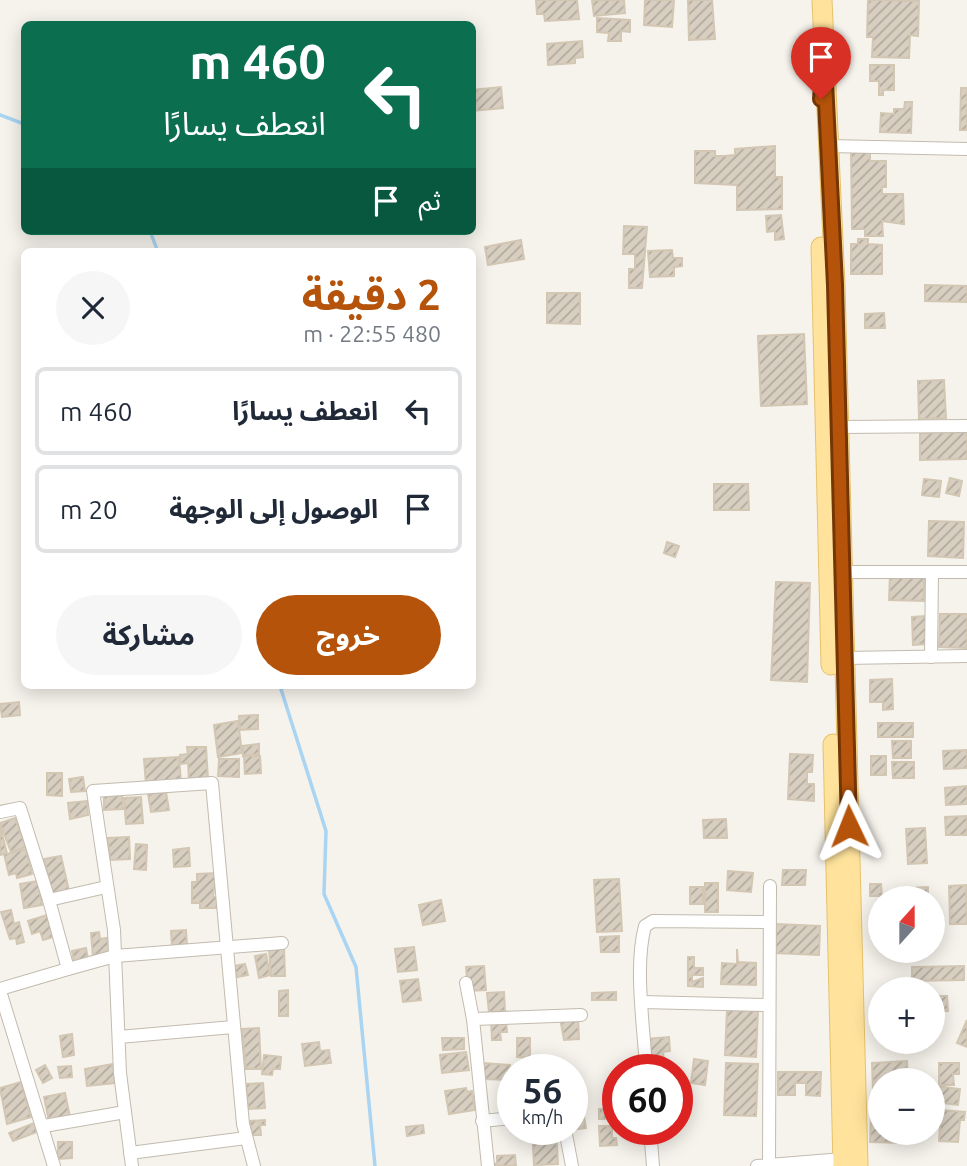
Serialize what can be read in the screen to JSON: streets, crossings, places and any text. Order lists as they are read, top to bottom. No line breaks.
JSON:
{"north":"top","page":{"turn":["460 m","انعطف يسارًا"],"then":"ثم","heading":["2 دقيقة","480 m · 22:55"],"list":[{"name":"انعطف يسارًا","value":"460 m"},{"name":"الوصول إلى الوجهة","value":"20 m"}],"buttons":["خروج","مشاركة"],"map_buttons":["+","−"],"speed":"56 km/h","limit":"60"}}
